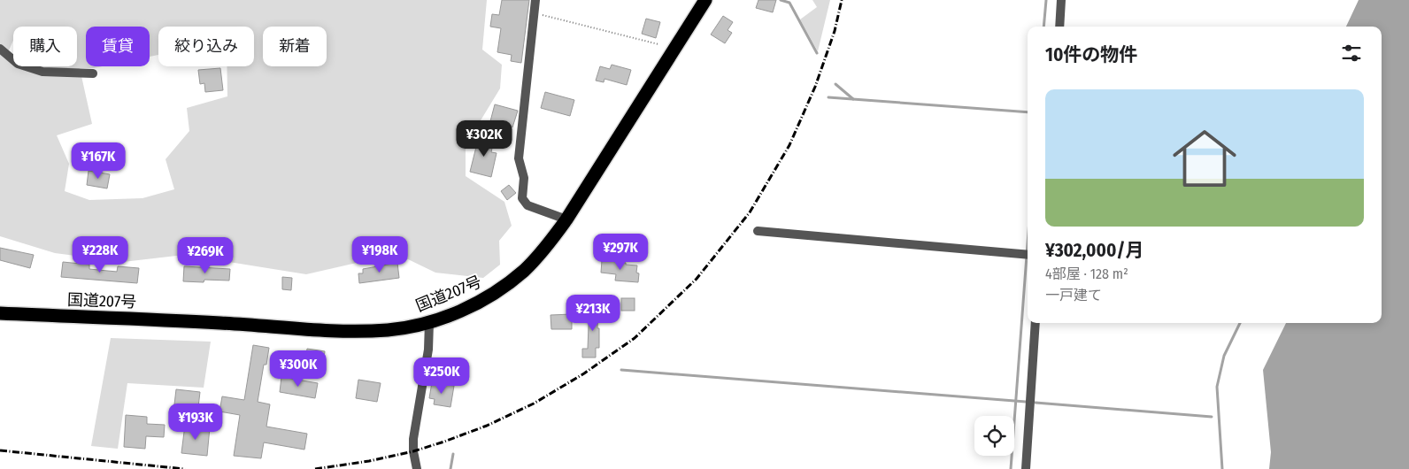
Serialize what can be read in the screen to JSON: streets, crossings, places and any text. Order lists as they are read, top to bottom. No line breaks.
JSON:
{"streets":{"highway":["国道207号"]},"page":{"chip":["購入","賃貸","絞り込み","新着"],"heading":"10件の物件","list":[{"name":"¥302,000/月","note":"4部屋 · 128 m² · 一戸建て"}],"price":["¥302K","¥167K","¥297K","¥228K","¥198K","¥269K","¥213K","¥300K","¥250K","¥193K"]}}
